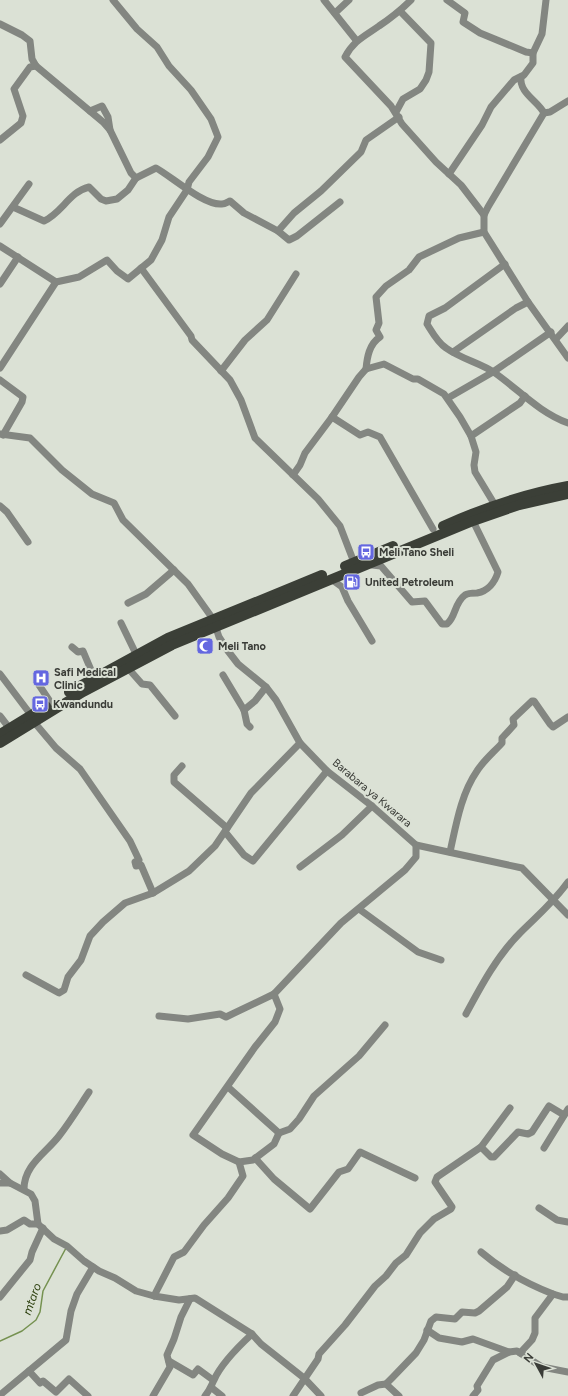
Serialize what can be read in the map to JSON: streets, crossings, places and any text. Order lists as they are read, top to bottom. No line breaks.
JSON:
{"streets":{"street":["Barabara ya Kwarara"]},"water":["mtaro"],"places":{"bus stop":["Meli Tano Sheli","Kwandundu"],"fuel station":["United Petroleum"],"mosque":["Meli Tano"],"hospital":["Safi Medical Clinic"]},"north":"top left"}
